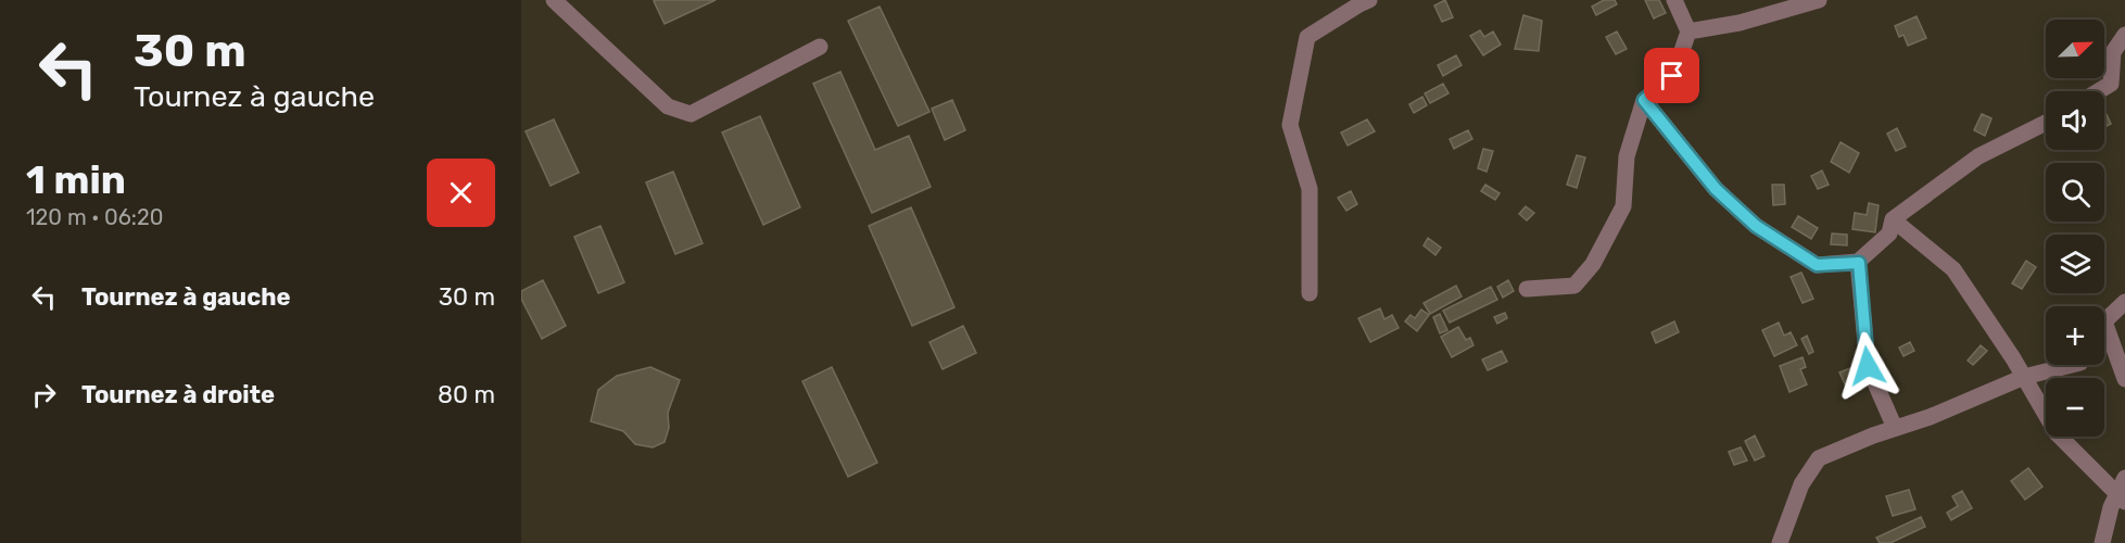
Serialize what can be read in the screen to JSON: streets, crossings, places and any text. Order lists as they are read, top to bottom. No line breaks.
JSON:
{"north":"top right","page":{"turn":["30 m","Tournez à gauche"],"map_buttons":["+","−"],"heading":["1 min","120 m · 06:20"],"list":[{"name":"Tournez à gauche","value":"30 m"},{"name":"Tournez à droite","value":"80 m"}]}}
